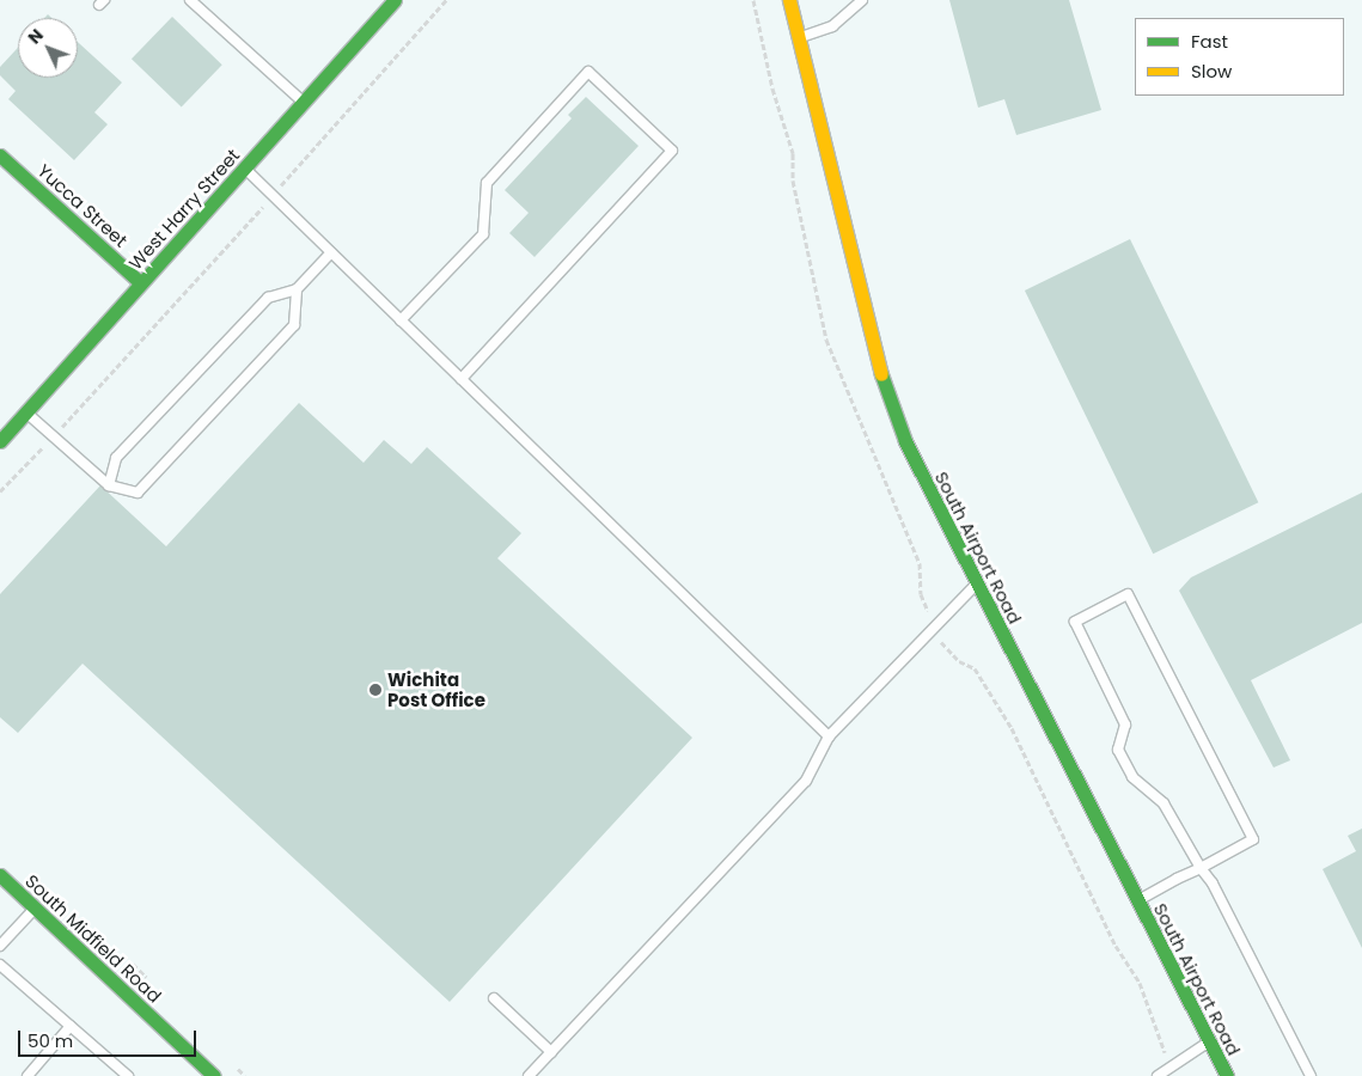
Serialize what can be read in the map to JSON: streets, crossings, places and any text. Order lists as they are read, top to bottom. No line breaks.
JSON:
{"streets":{"street":["Yucca Street","West Harry Street","South Airport Road","South Midfield Road"]},"crossings":[["Yucca Street","West Harry Street"]],"places":["Wichita Post Office"],"legend":["Fast","Slow"],"scale_bar":"50 m","north":"top left"}
